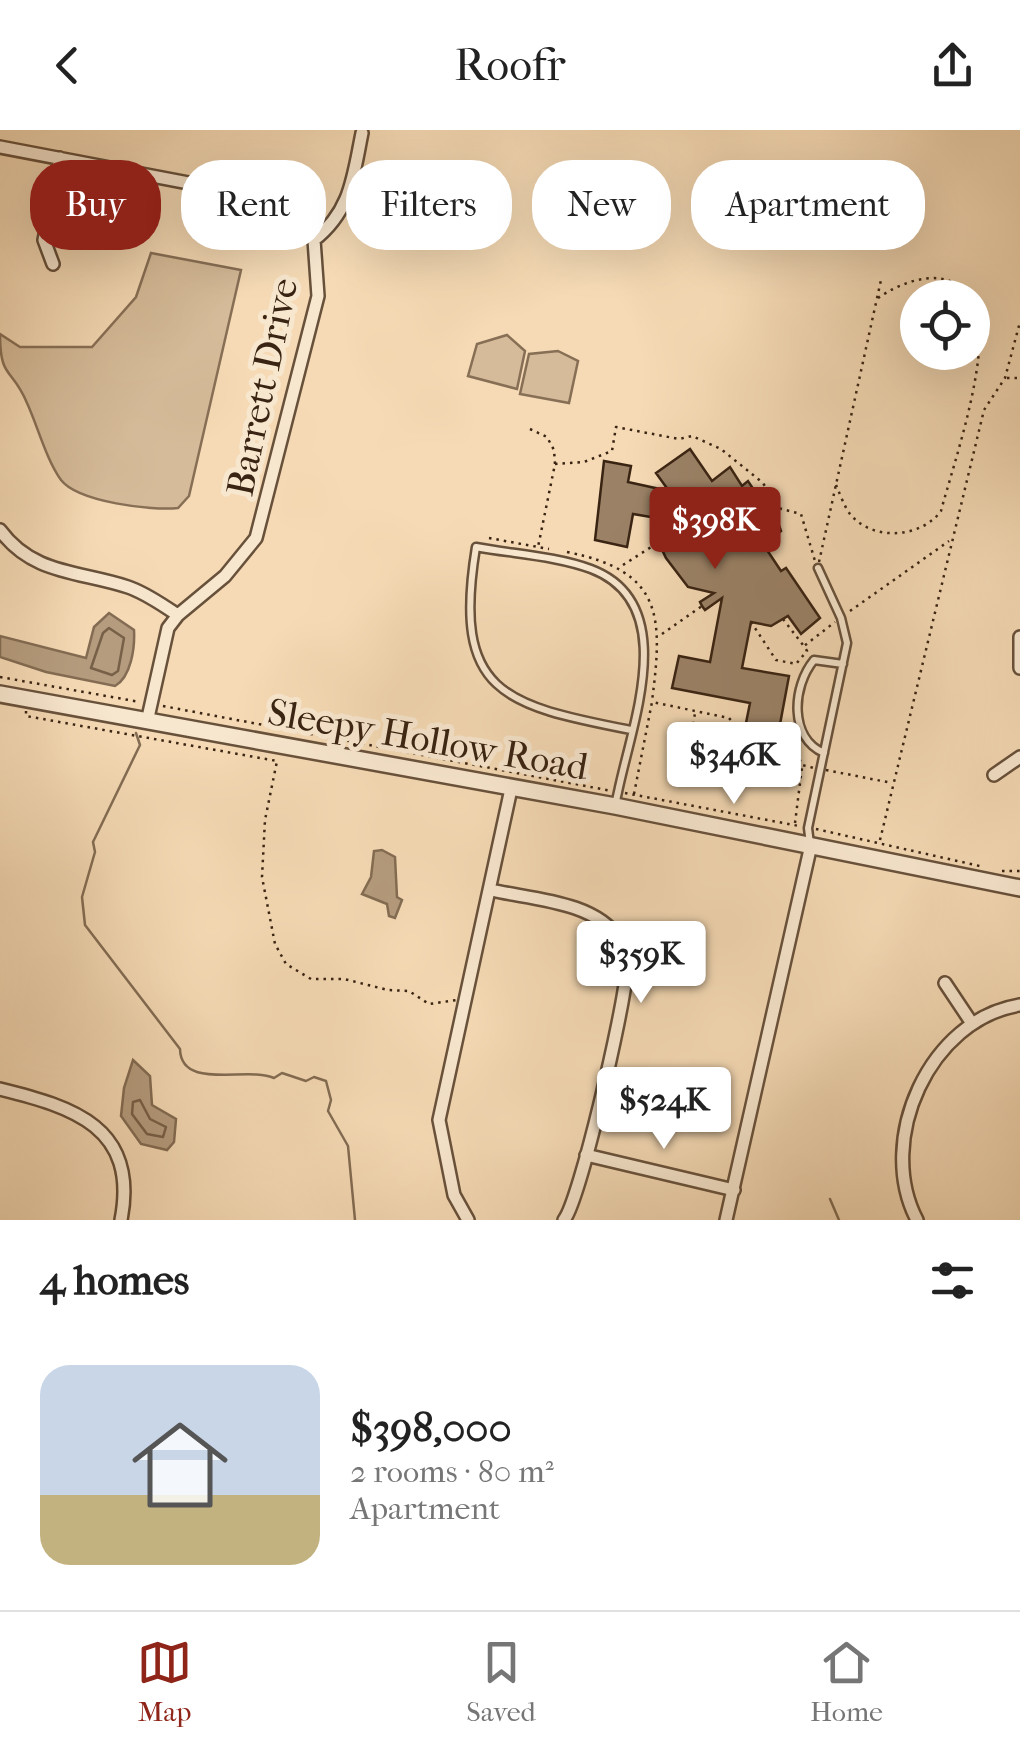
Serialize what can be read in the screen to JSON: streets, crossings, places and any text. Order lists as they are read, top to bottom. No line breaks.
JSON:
{"streets":{"street":["Barrett Drive","Sleepy Hollow Road"]},"crossings":[["Barrett Drive","Sleepy Hollow Road"]],"page":{"header":"Roofr","chip":["Buy","Rent","Filters","New","Apartment"],"price":["$398K","$346K","$359K","$524K"],"heading":"4 homes","list":[{"name":"$398,000","note":"2 rooms · 80 m² · Apartment"}],"tabs":["Map","Saved","Home"]}}
